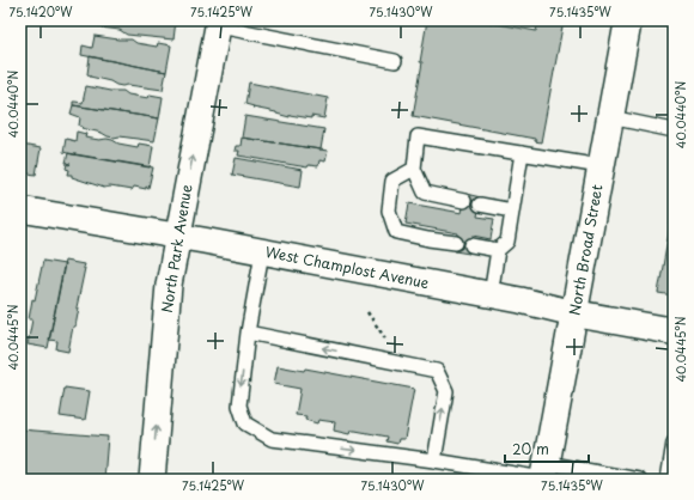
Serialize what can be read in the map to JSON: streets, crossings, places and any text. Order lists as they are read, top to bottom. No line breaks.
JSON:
{"streets":{"main road":["North Broad Street","West Champlost Avenue"],"street":["North Park Avenue"]},"crossings":[["North Park Avenue","West Champlost Avenue"],["North Broad Street","West Champlost Avenue"]],"one_way":["North Park Avenue"],"scale_bar":"20 m","coordinates":["75.1420°W","75.1425°W","75.1430°W","75.1435°W","40.0440°N","40.0445°N"]}
